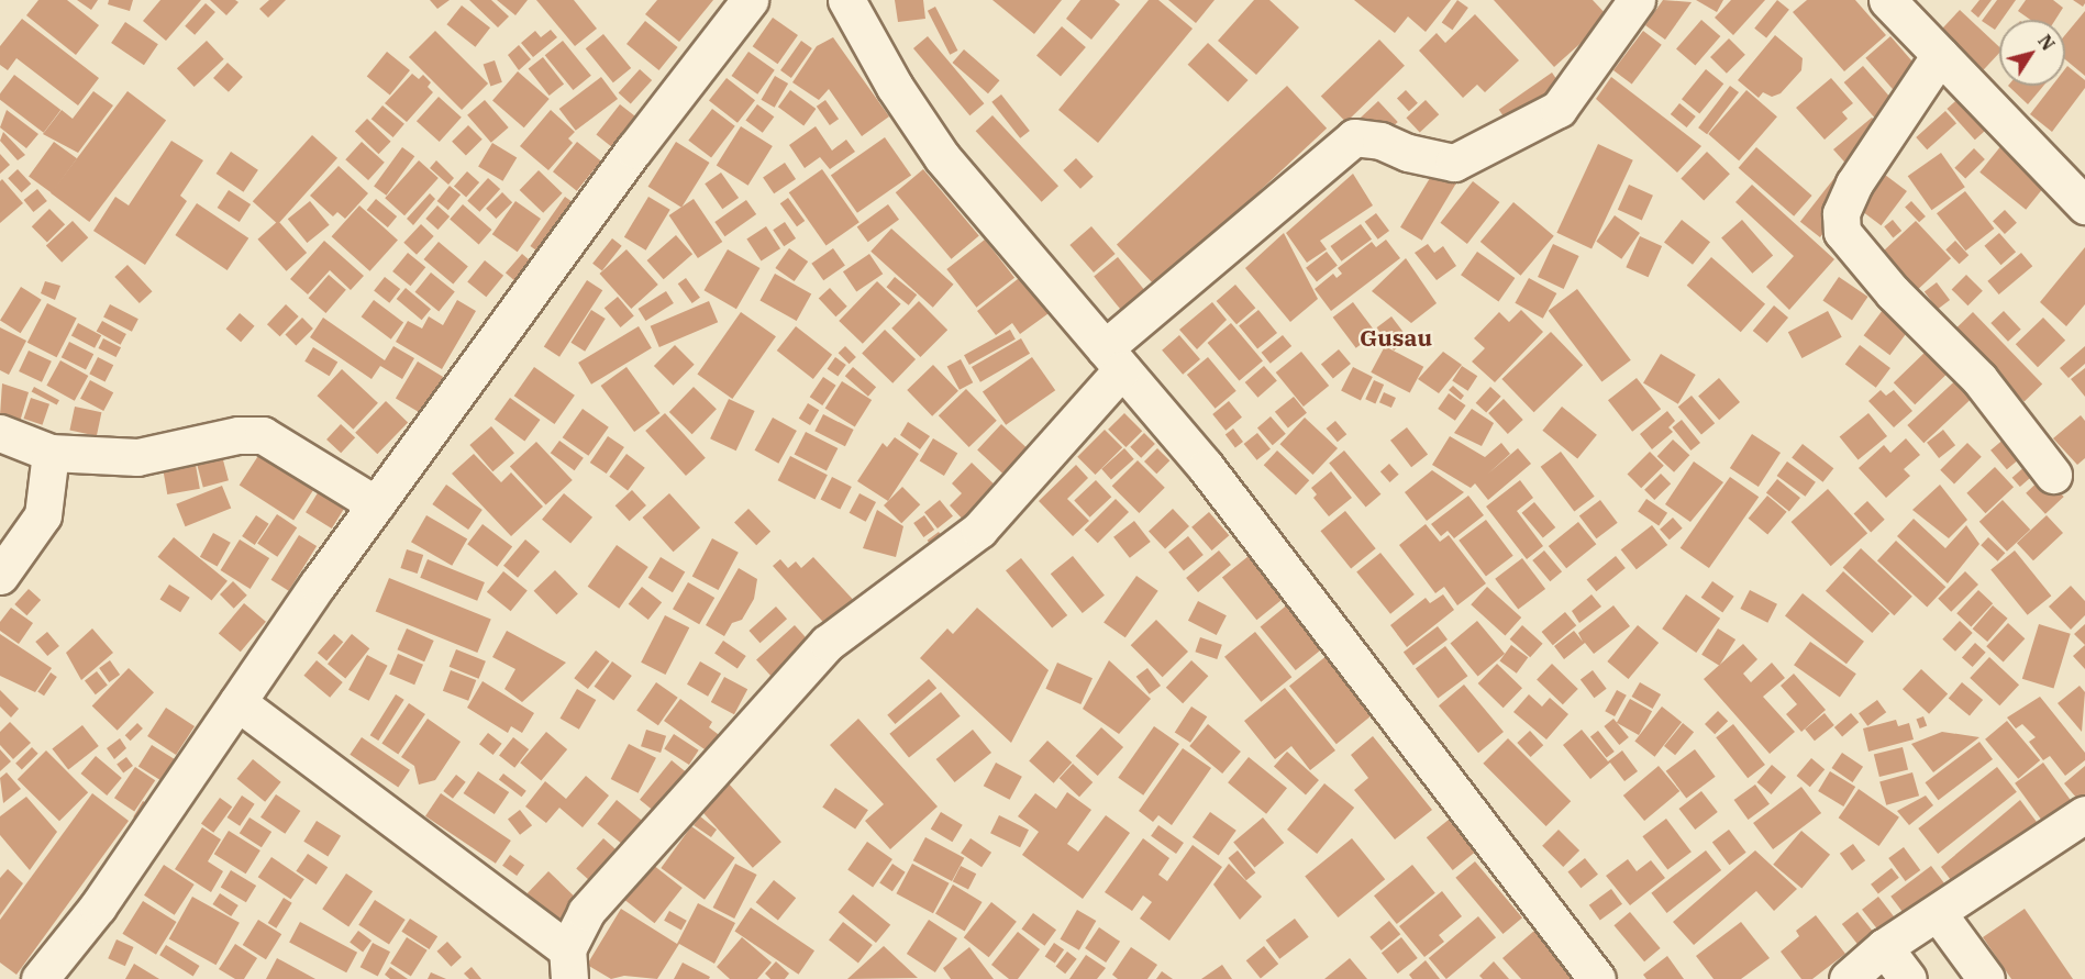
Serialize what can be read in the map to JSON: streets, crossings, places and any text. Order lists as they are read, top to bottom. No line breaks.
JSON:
{"districts":["Gusau"],"north":"top right"}
